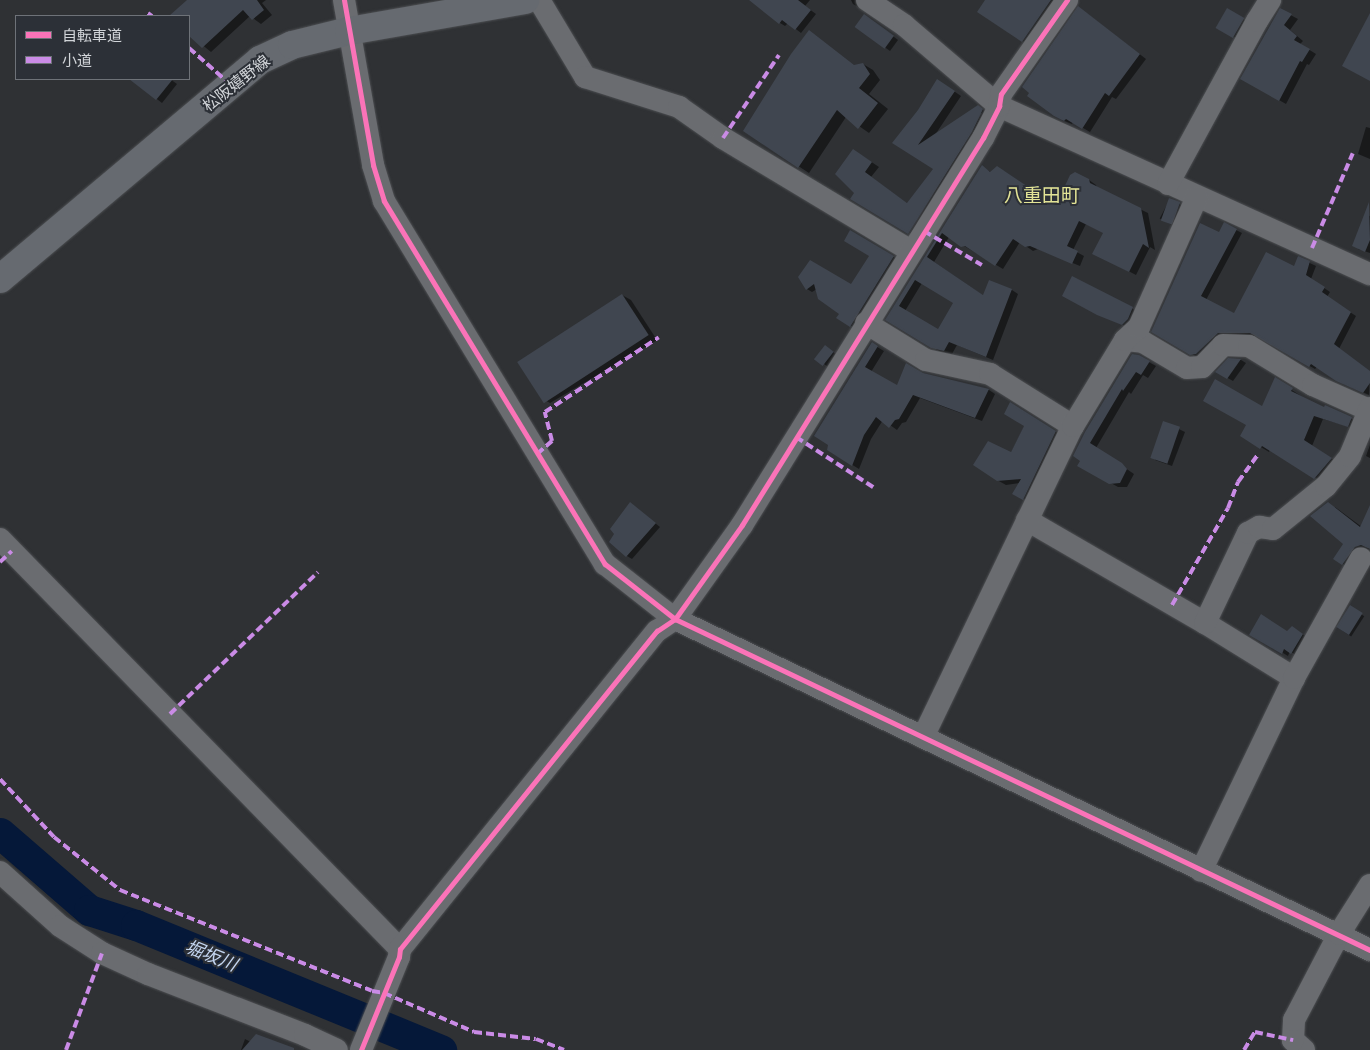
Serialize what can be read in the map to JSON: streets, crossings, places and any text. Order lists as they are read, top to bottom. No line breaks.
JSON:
{"streets":{"main road":["松阪嬉野線"]},"districts":["八重田町"],"water":["堀坂川"],"legend":["自転車道","小道"]}
